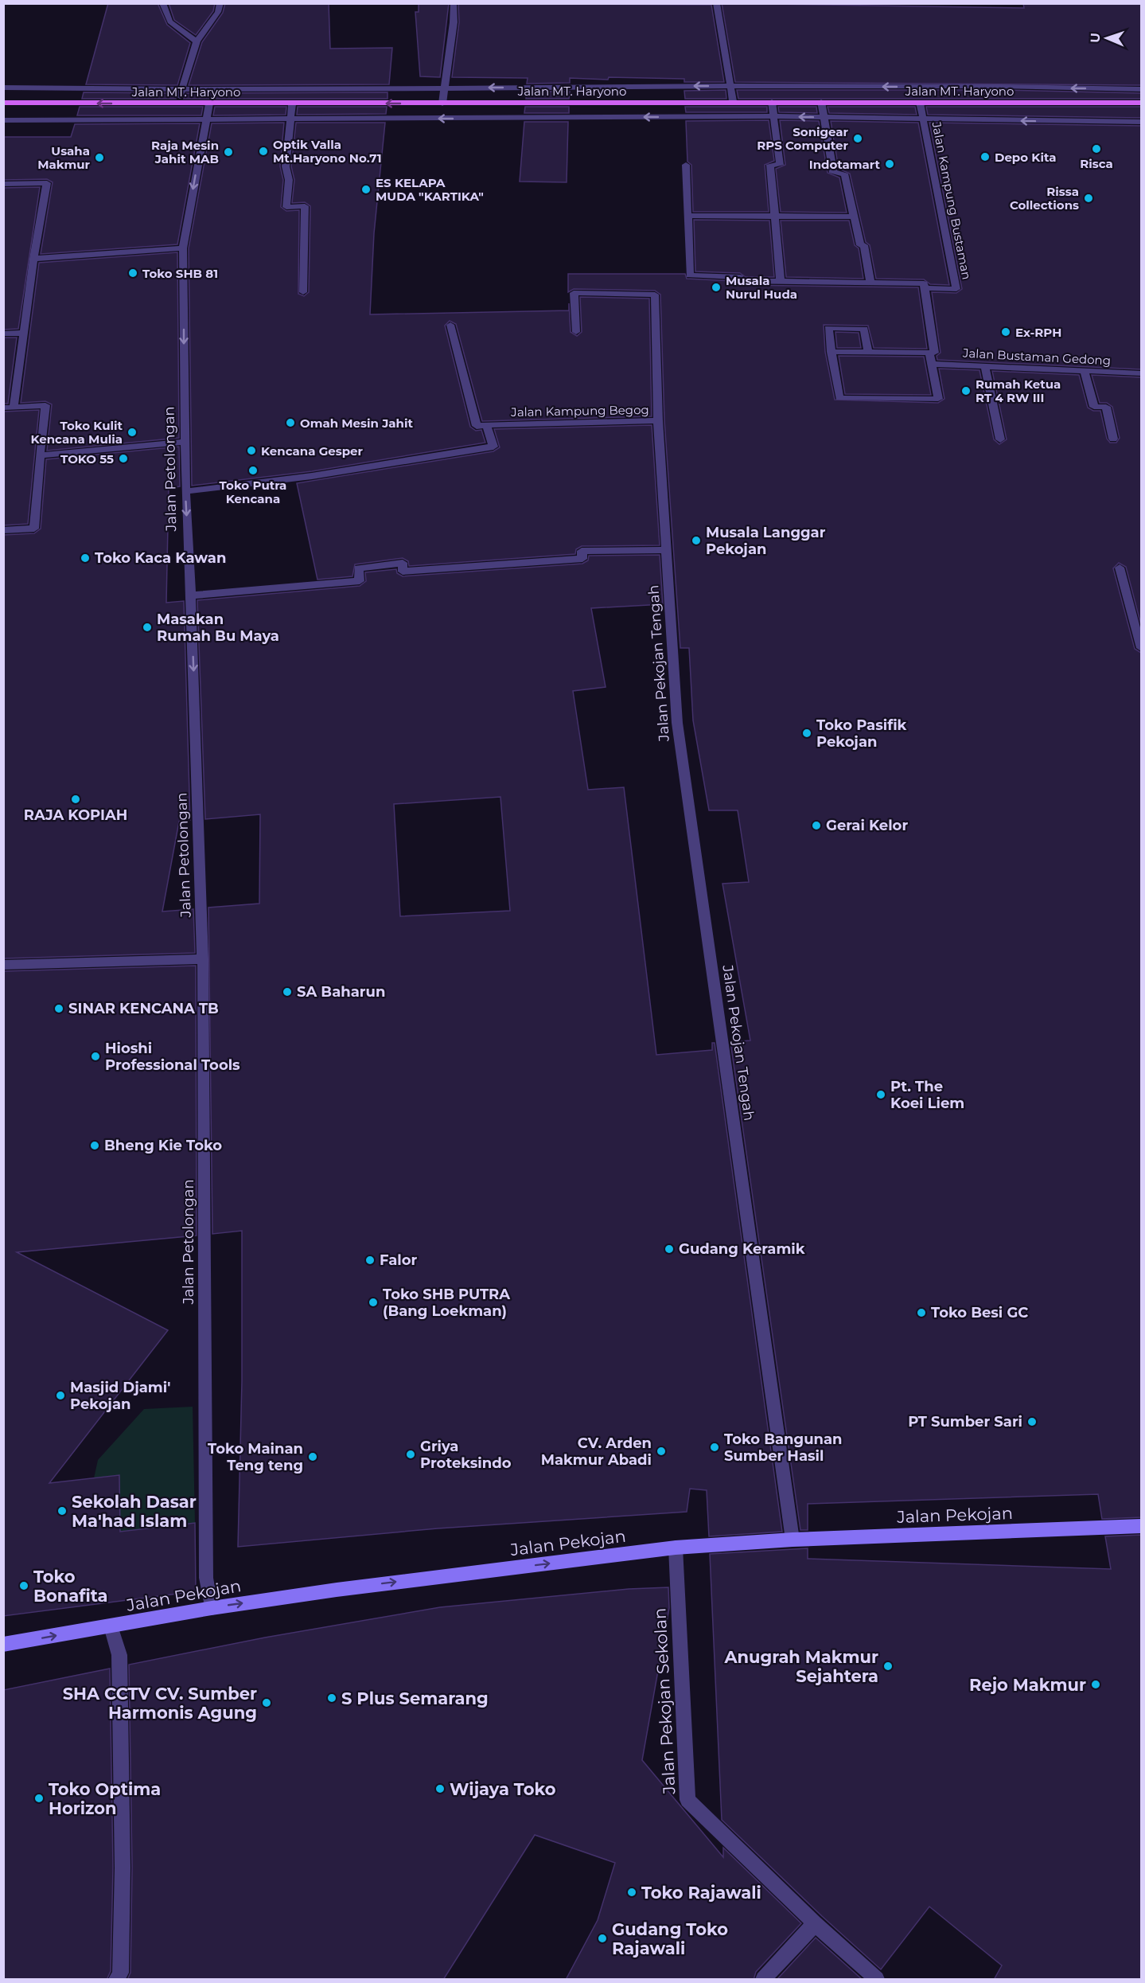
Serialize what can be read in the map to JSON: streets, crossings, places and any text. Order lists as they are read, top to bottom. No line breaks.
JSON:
{"streets":{"main road":["Jalan MT. Haryono"],"street":["Jalan Kampung Bustaman","Jalan Bustaman Gedong","Jalan Kampung Begog","Jalan Petolongan","Jalan Pekojan Tengah","Jalan Pekojan","Jalan Pekojan Sekolan"]},"crossings":[["Jalan MT. Haryono","Jalan Kampung Bustaman"],["Jalan MT. Haryono","Jalan Petolongan"],["Jalan Kampung Begog","Jalan Pekojan Tengah"],["Jalan Petolongan","Jalan Pekojan"],["Jalan Pekojan Tengah","Jalan Pekojan"],["Jalan Pekojan","Jalan Pekojan Sekolan"]],"one_way":["Jalan Petolongan","Jalan Pekojan"],"places":["Sonigear RPS Computer","Risca","Optik Valla Mt.Haryono No.71","Raja Mesin Jahit MAB","Depo Kita","Usaha Makmur","Indotamart","ES KELAPA MUDA \"KARTIKA\"","Rissa Collections","Toko SHB 81","Musala Nurul Huda","Ex-RPH","Rumah Ketua RT 4 RW III","Omah Mesin Jahit","Toko Kulit Kencana Mulia","Kencana Gesper","TOKO 55","Toko Putra Kencana","Musala Langgar Pekojan","Toko Kaca Kawan","Masakan Rumah Bu Maya","Toko Pasifik Pekojan","RAJA KOPIAH","Gerai Kelor","SA Baharun","SINAR KENCANA TB","Hioshi Professional Tools","Pt. The Koei Liem","Bheng Kie Toko","Gudang Keramik","Falor","Toko SHB PUTRA (Bang Loekman)","Toko Besi GC","Masjid Djami' Pekojan","PT Sumber Sari","Toko Bangunan Sumber Hasil","CV. Arden Makmur Abadi","Griya Proteksindo","Toko Mainan Teng teng","Sekolah Dasar Ma'had Islam","Toko Bonafita","Anugrah Makmur Sejahtera","Rejo Makmur","S Plus Semarang","SHA CCTV CV. Sumber Harmonis Agung","Wijaya Toko","Toko Optima Horizon","Toko Rajawali","Gudang Toko Rajawali"],"north":"left"}
